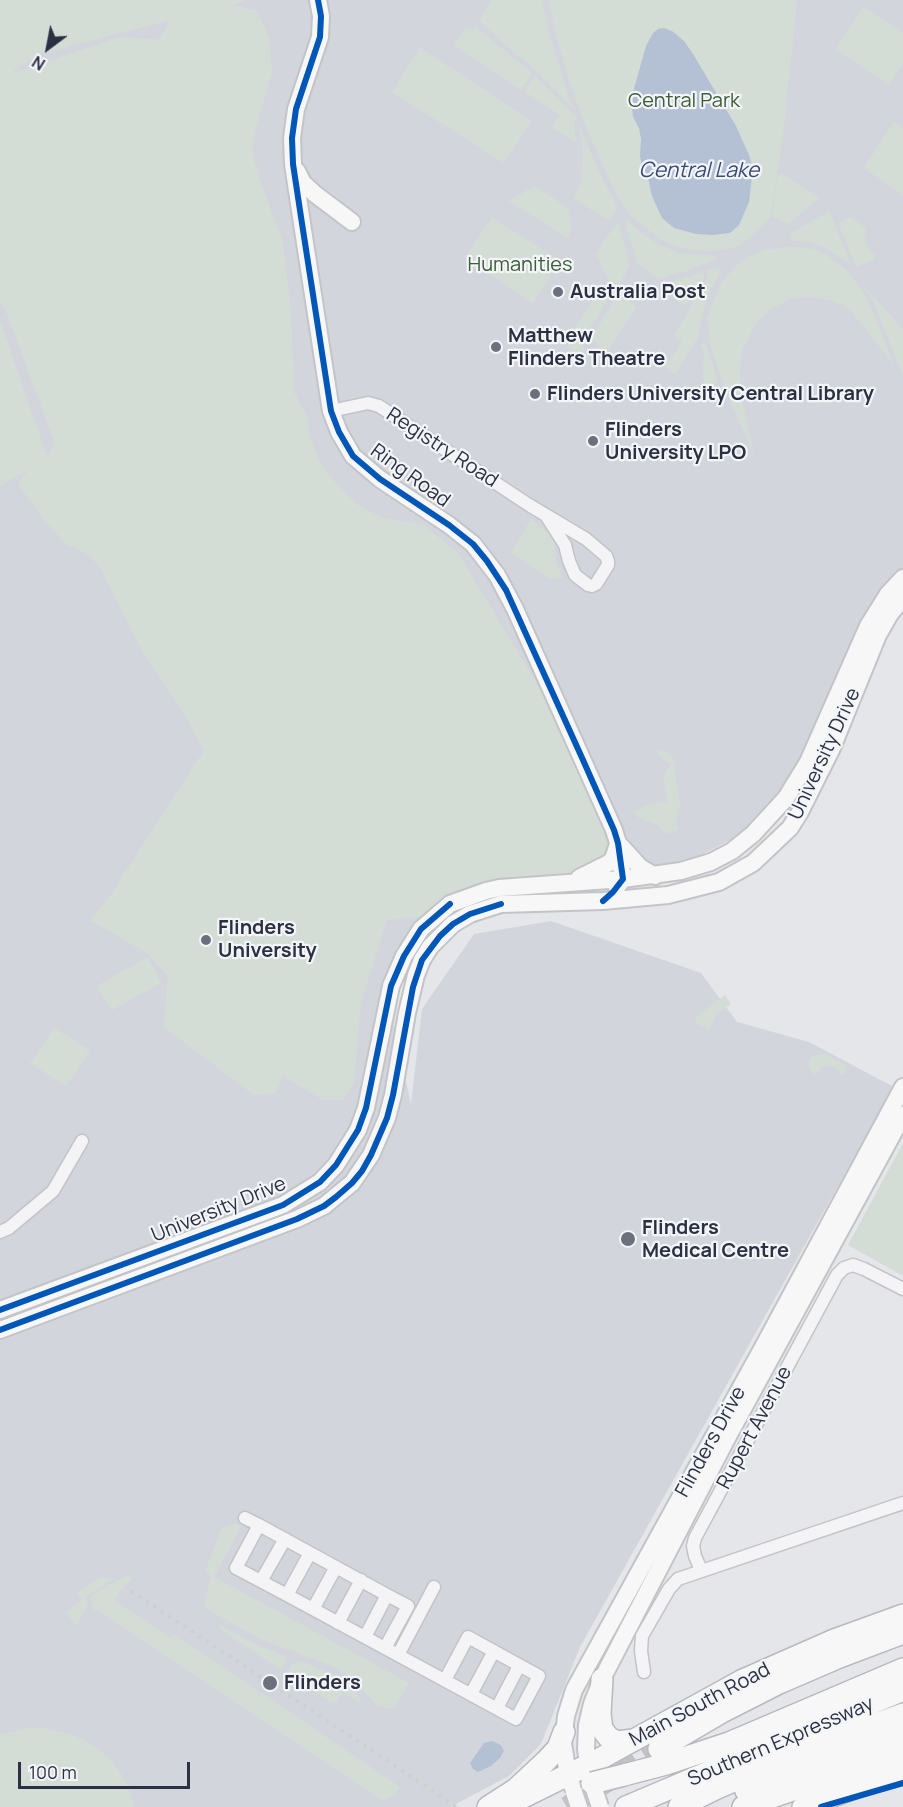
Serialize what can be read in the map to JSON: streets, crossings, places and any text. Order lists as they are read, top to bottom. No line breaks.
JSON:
{"streets":{"highway":["Main South Road","Southern Expressway"],"street":["Registry Road","Ring Road","University Drive","Rupert Avenue","Flinders Drive"]},"crossings":[["Registry Road","Ring Road"],["Ring Road","University Drive"],["Flinders Drive","Main South Road"]],"water":["Central Lake"],"parks":["Central Park","Humanities"],"places":["Australia Post","Matthew Flinders Theatre","Flinders University Central Library","Flinders University LPO","Flinders University","Flinders Medical Centre","Flinders"],"scale_bar":"100 m","north":"bottom left"}
